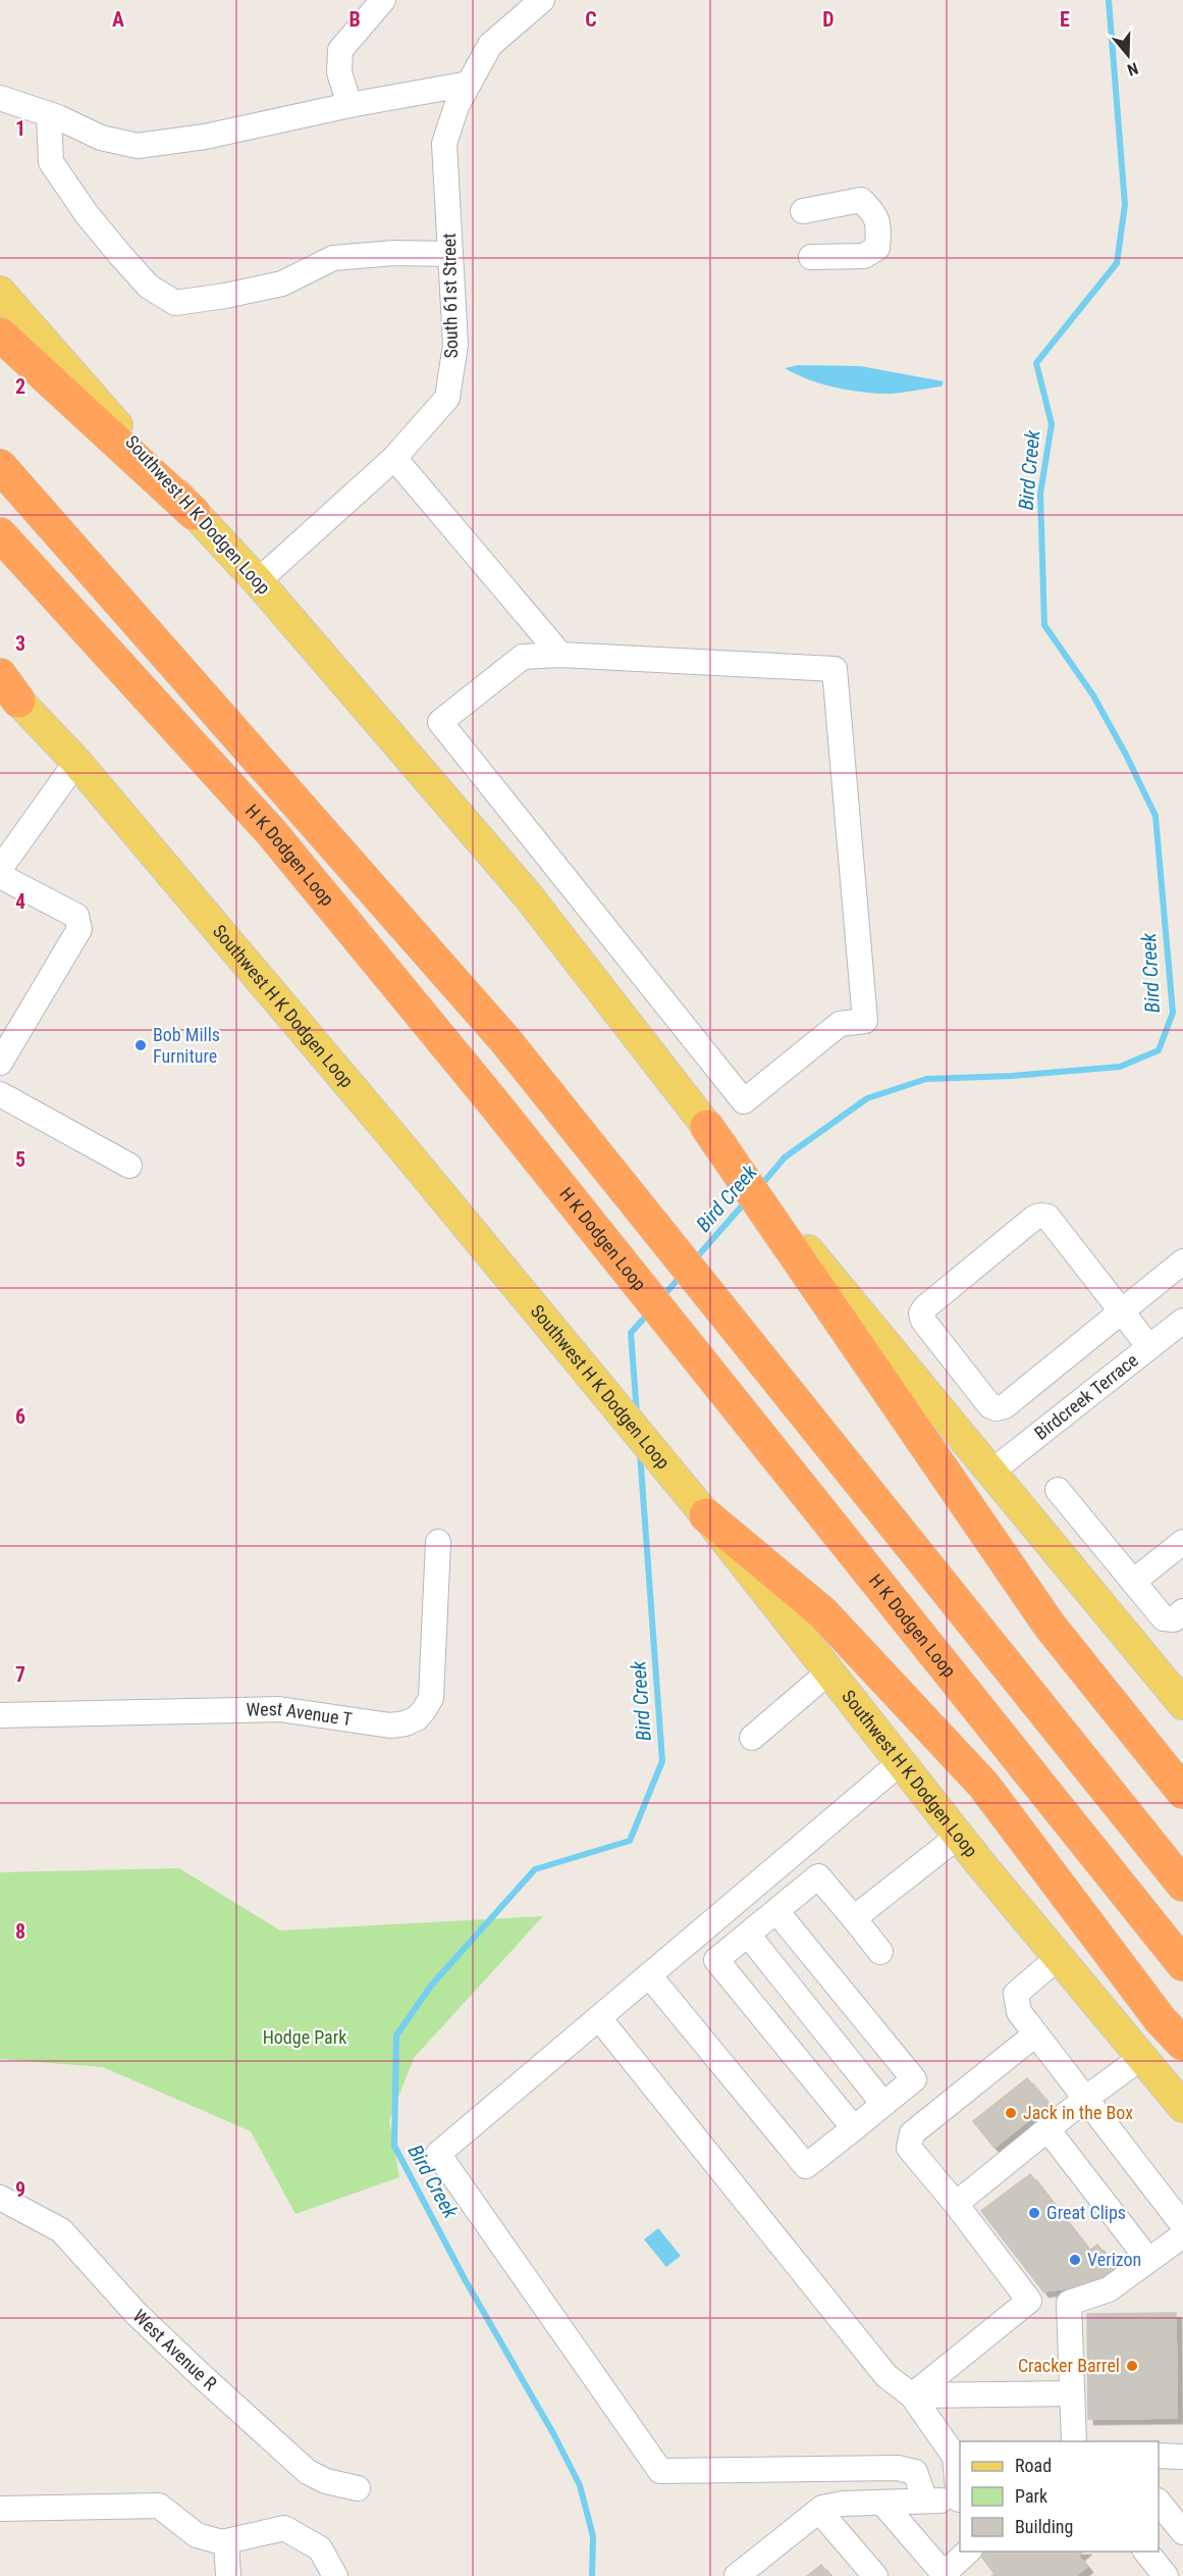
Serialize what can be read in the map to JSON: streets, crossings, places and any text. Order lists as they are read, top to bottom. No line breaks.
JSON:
{"streets":{"highway":["H K Dodgen Loop"],"main road":["Southwest H K Dodgen Loop"],"street":["South 61st Street","Birdcreek Terrace","West Avenue T","West Avenue R"]},"crossings":[["South 61st Street","Southwest H K Dodgen Loop"]],"water":["Bird Creek"],"parks":["Hodge Park"],"places":["Bob Mills Furniture","Jack in the Box","Great Clips","Verizon","Cracker Barrel"],"legend":["Road","Park","Building"],"north":"bottom","grid":{"columns":["A","B","C","D","E"],"rows":["1","2","3","4","5","6","7","8","9"]}}
